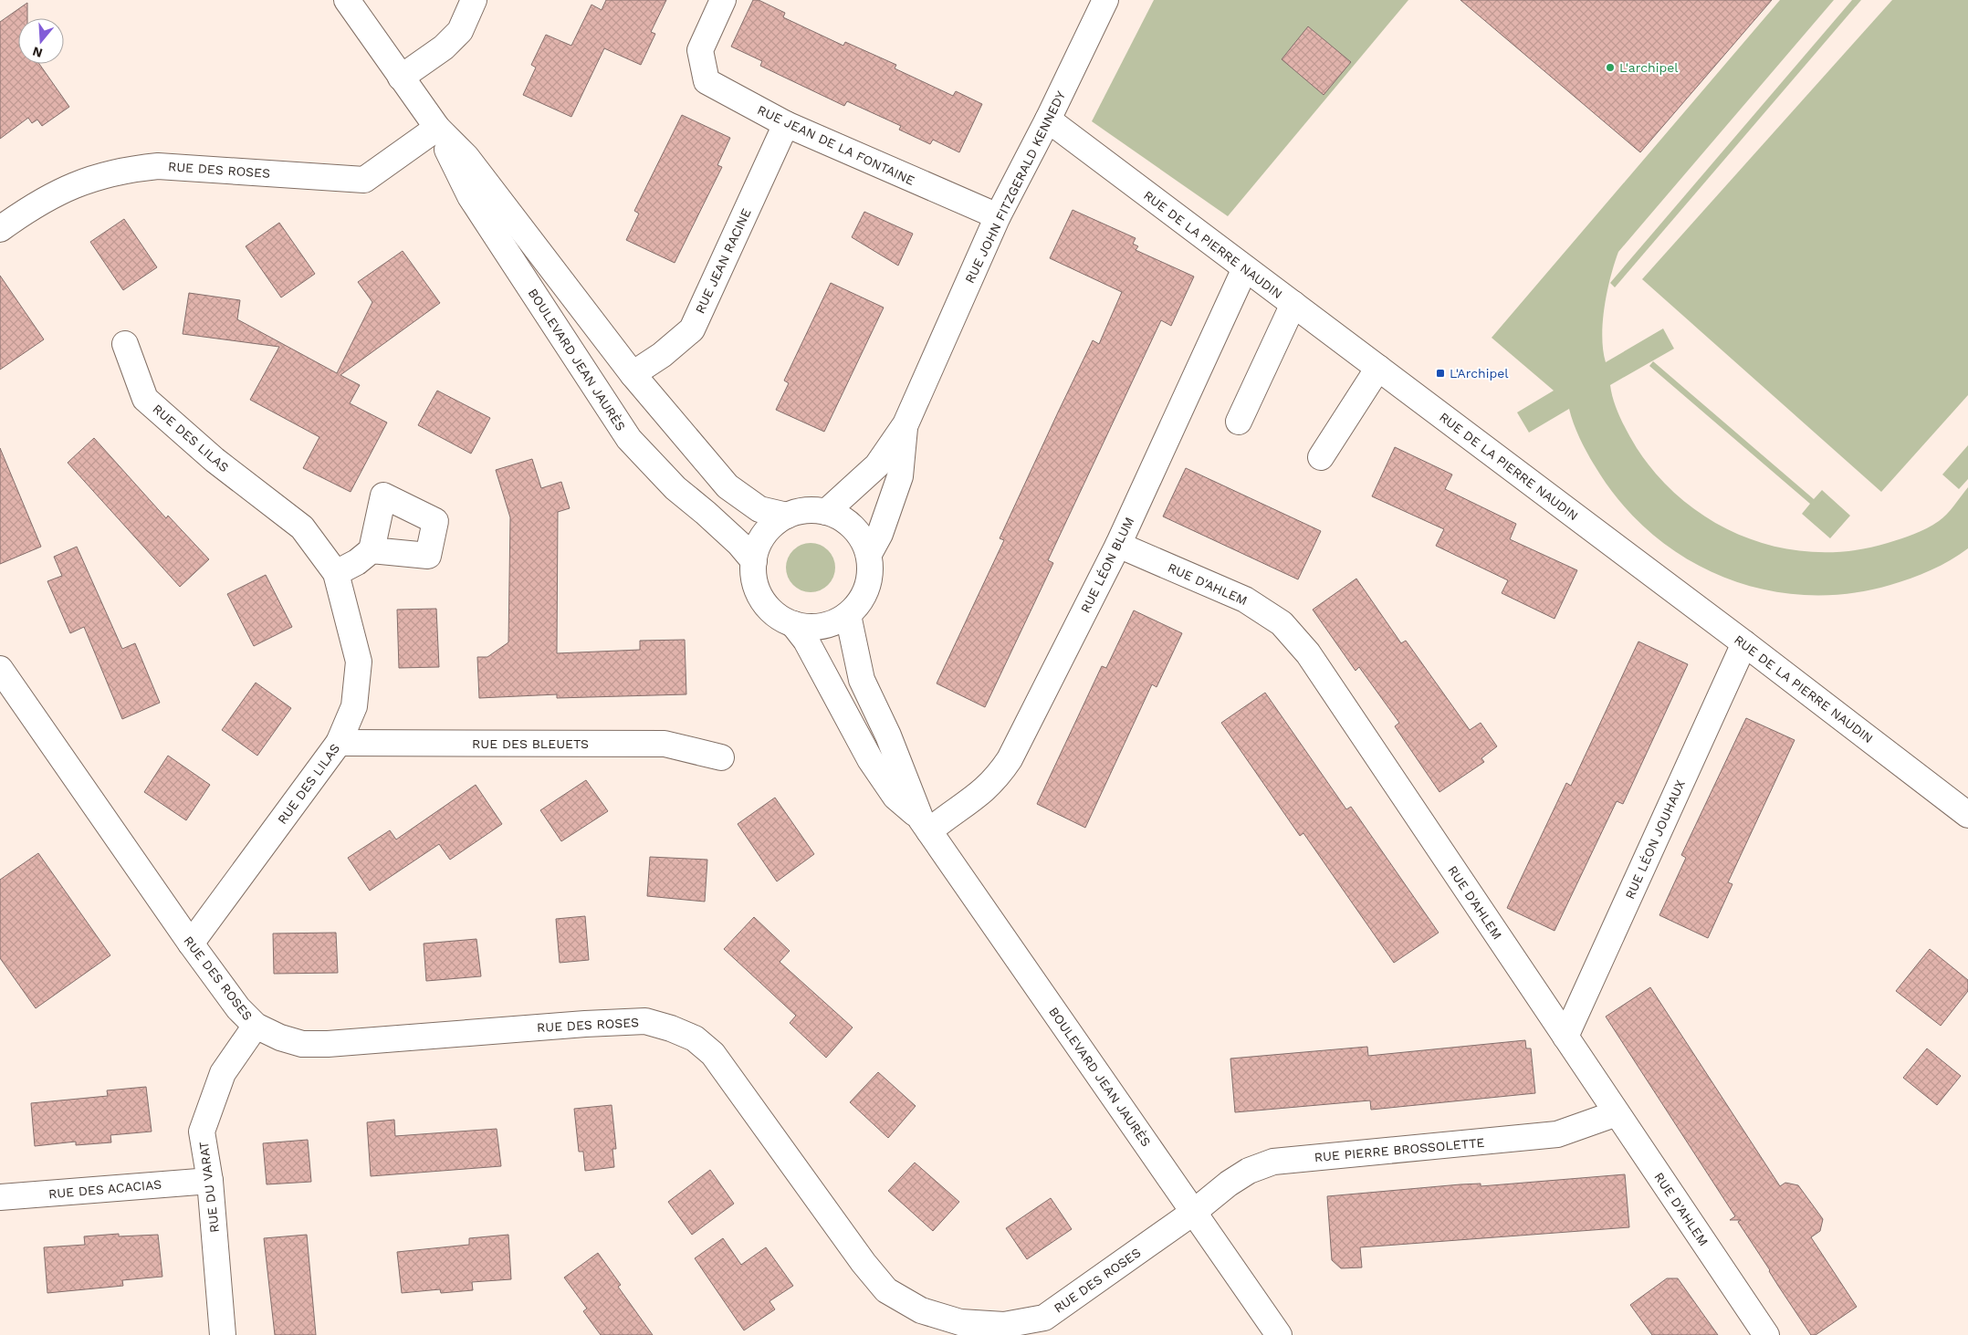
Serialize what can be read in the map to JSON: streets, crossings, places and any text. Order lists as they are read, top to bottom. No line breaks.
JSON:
{"streets":{"street":["RUE JEAN DE LA FONTAINE","RUE DES ROSES","RUE JOHN FITZGERALD KENNEDY","RUE DE LA PIERRE NAUDIN","RUE JEAN RACINE","BOULEVARD JEAN JAURÈS","RUE DES LILAS","RUE LÉON BLUM","RUE D'AHLEM","RUE DES BLEUETS","RUE LÉON JOUHAUX","RUE PIERRE BROSSOLETTE","RUE DU VARAT","RUE DES ACACIAS"]},"crossings":[["RUE JEAN DE LA FONTAINE","RUE JOHN FITZGERALD KENNEDY"],["RUE JEAN DE LA FONTAINE","RUE JEAN RACINE"],["RUE DES ROSES","BOULEVARD JEAN JAURÈS"],["RUE DES ROSES","RUE DES LILAS"],["RUE DES ROSES","RUE PIERRE BROSSOLETTE"],["RUE DES ROSES","RUE DU VARAT"],["RUE JOHN FITZGERALD KENNEDY","RUE DE LA PIERRE NAUDIN"],["RUE JOHN FITZGERALD KENNEDY","BOULEVARD JEAN JAURÈS"],["RUE DE LA PIERRE NAUDIN","RUE LÉON BLUM"],["RUE DE LA PIERRE NAUDIN","RUE LÉON JOUHAUX"],["RUE JEAN RACINE","BOULEVARD JEAN JAURÈS"],["BOULEVARD JEAN JAURÈS","RUE LÉON BLUM"],["BOULEVARD JEAN JAURÈS","RUE PIERRE BROSSOLETTE"],["RUE DES LILAS","RUE DES BLEUETS"],["RUE LÉON BLUM","RUE D'AHLEM"],["RUE D'AHLEM","RUE LÉON JOUHAUX"],["RUE D'AHLEM","RUE PIERRE BROSSOLETTE"],["RUE DU VARAT","RUE DES ACACIAS"]],"places":{"other":["L'archipel"],"transit":["L'Archipel"]},"north":"bottom"}
